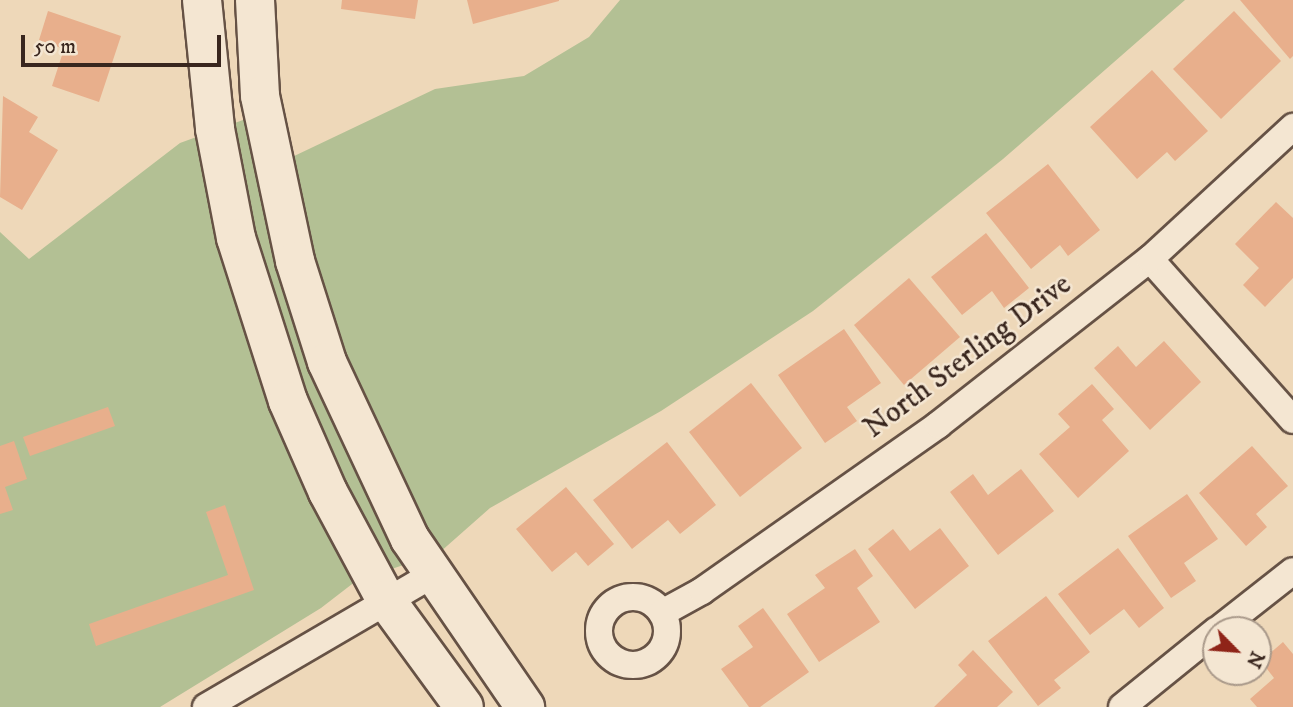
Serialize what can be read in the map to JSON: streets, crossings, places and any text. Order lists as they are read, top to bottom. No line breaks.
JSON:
{"streets":{"street":["North Sterling Drive"]},"scale_bar":"50 m","north":"bottom right"}
